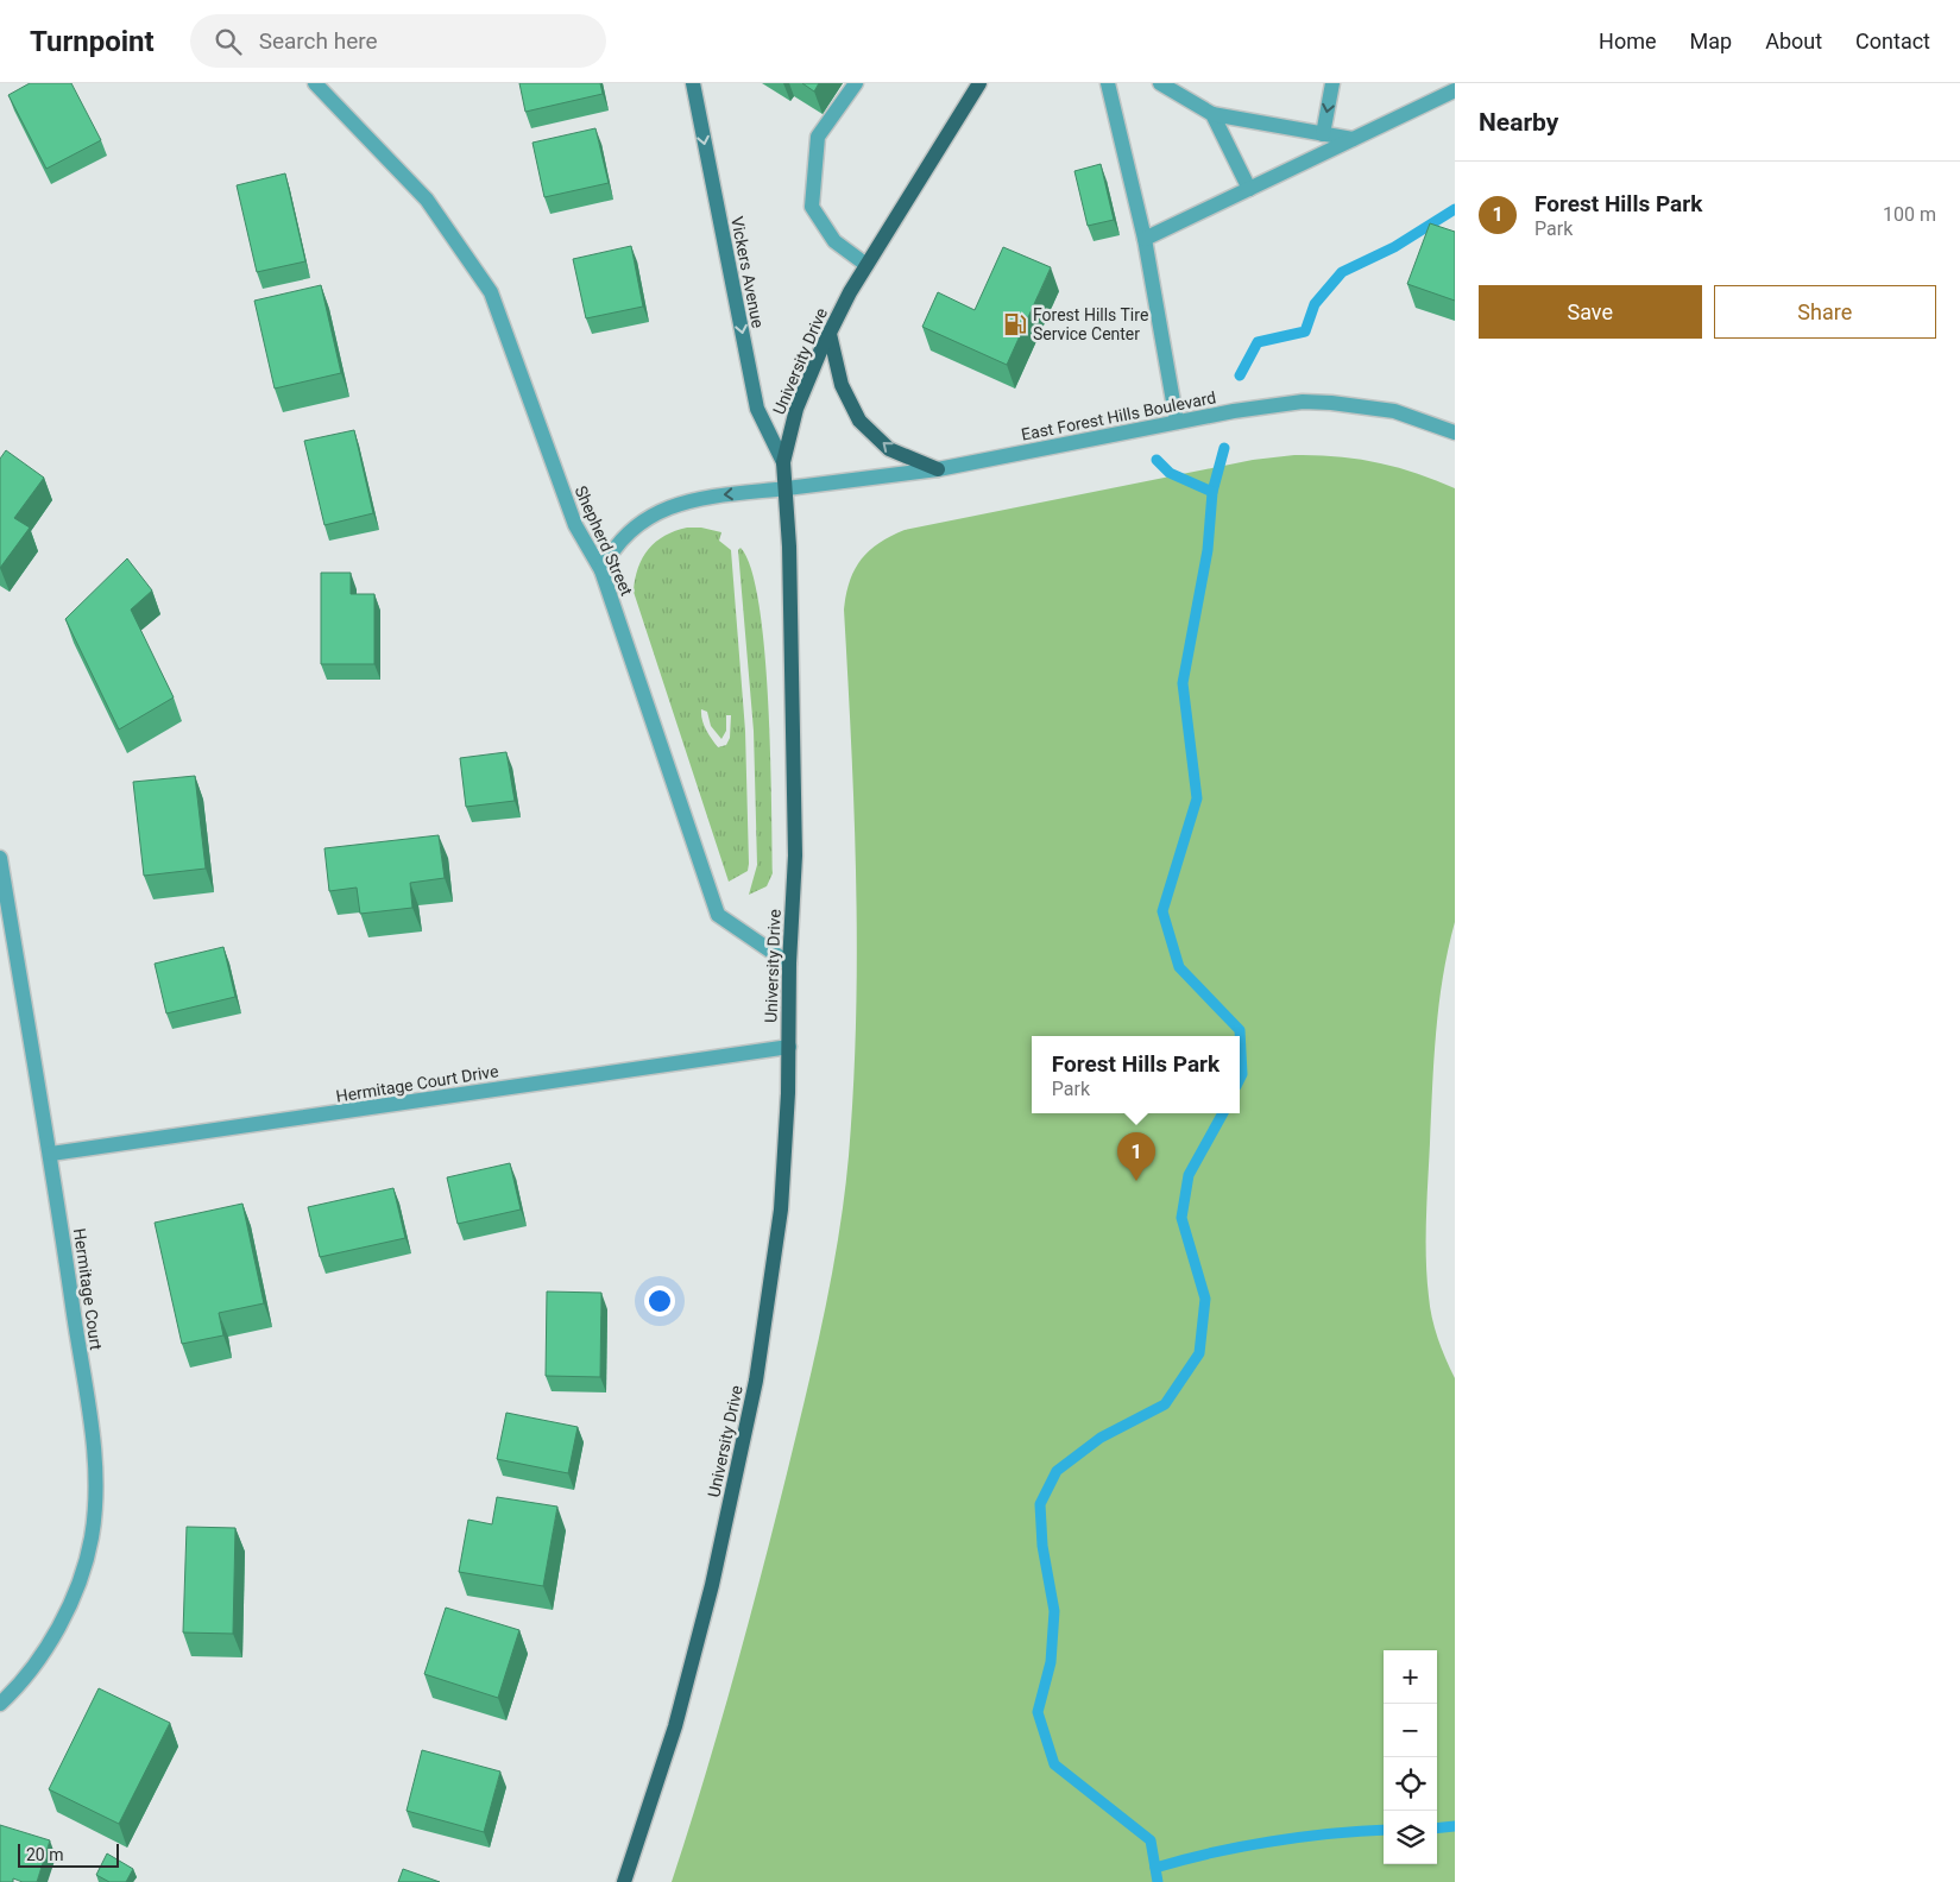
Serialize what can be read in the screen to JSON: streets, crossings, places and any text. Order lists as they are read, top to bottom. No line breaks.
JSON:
{"streets":{"main road":["Vickers Avenue","University Drive"],"street":["East Forest Hills Boulevard","Shepherd Street","Hermitage Court Drive","Hermitage Court"]},"crossings":[["Vickers Avenue","University Drive"],["University Drive","East Forest Hills Boulevard"],["University Drive","Shepherd Street"],["University Drive","Hermitage Court Drive"],["East Forest Hills Boulevard","Shepherd Street"],["Hermitage Court Drive","Hermitage Court"]],"one_way":["Vickers Avenue"],"places":{"fuel station":["Forest Hills Tire Service Center"]},"scale_bar":"20 m","page":{"header":"Turnpoint","search":"Search here","nav":["Home","Map","About","Contact"],"heading":"Nearby","list":[{"mark":"1","name":"Forest Hills Park","note":"Park","value":"100 m"}],"buttons":["Save","Share"],"popup":["Forest Hills Park","Park"],"pins":"1","map_buttons":["+","−"],"scale":"20 m"}}
